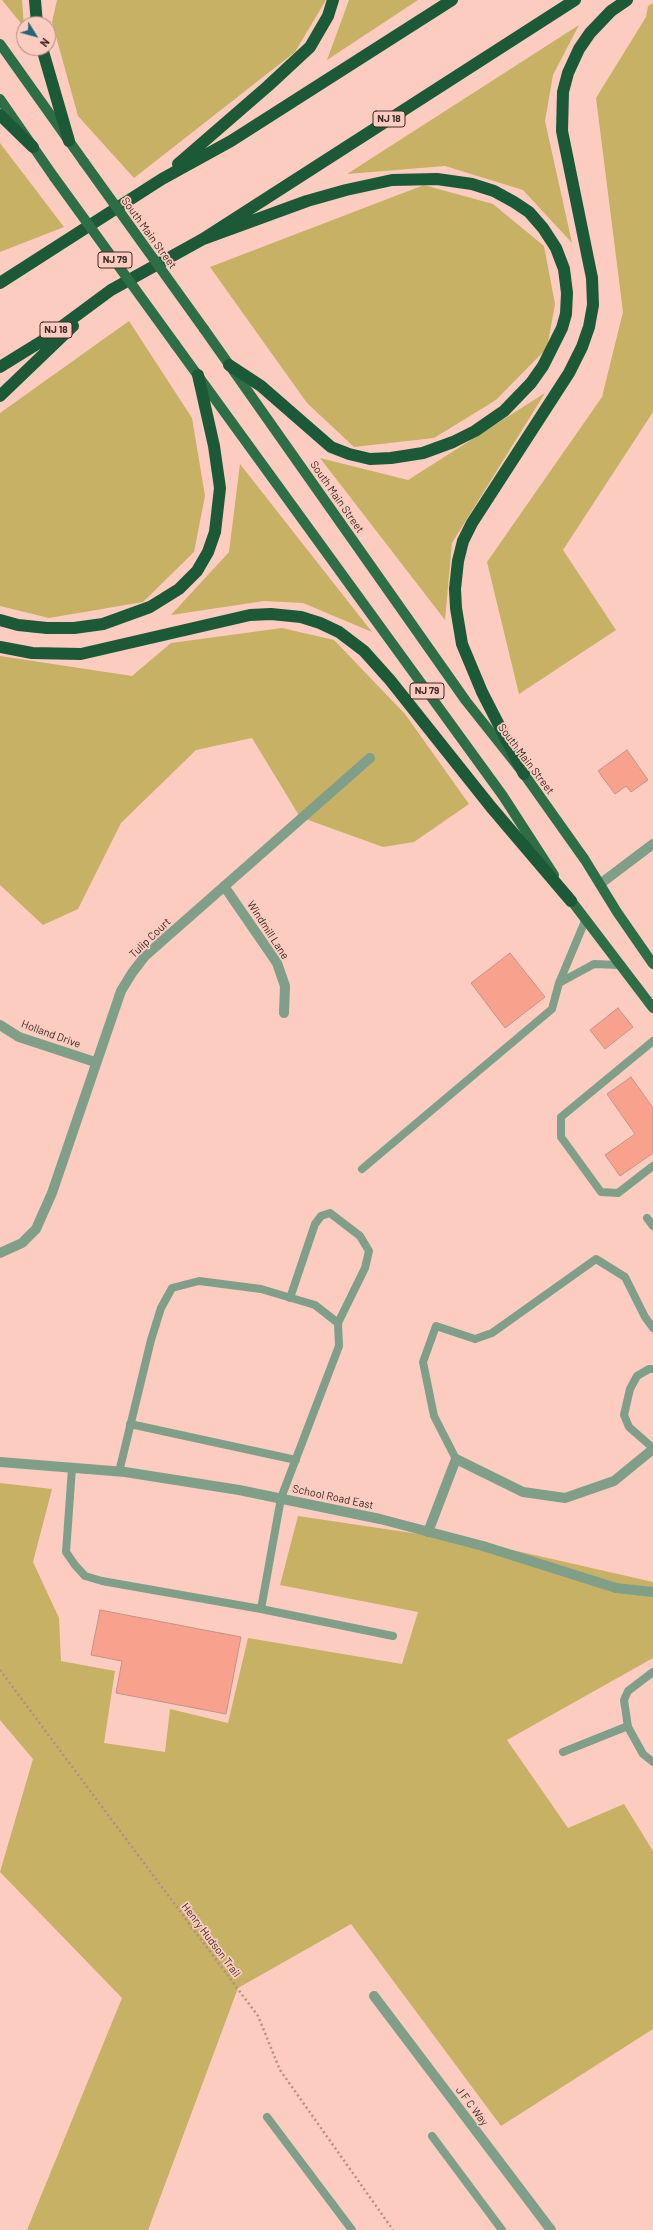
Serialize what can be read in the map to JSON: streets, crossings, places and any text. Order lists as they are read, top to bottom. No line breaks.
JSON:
{"streets":{"highway":["NJ 18"],"main road":["South Main Street","NJ 79"],"street":["Windmill Lane","Tulip Court","Holland Drive","School Road East","J F C Way"],"path":["Henry Hudson Trail"]},"crossings":[["Windmill Lane","Tulip Court"],["Tulip Court","Holland Drive"]],"north":"bottom right"}
